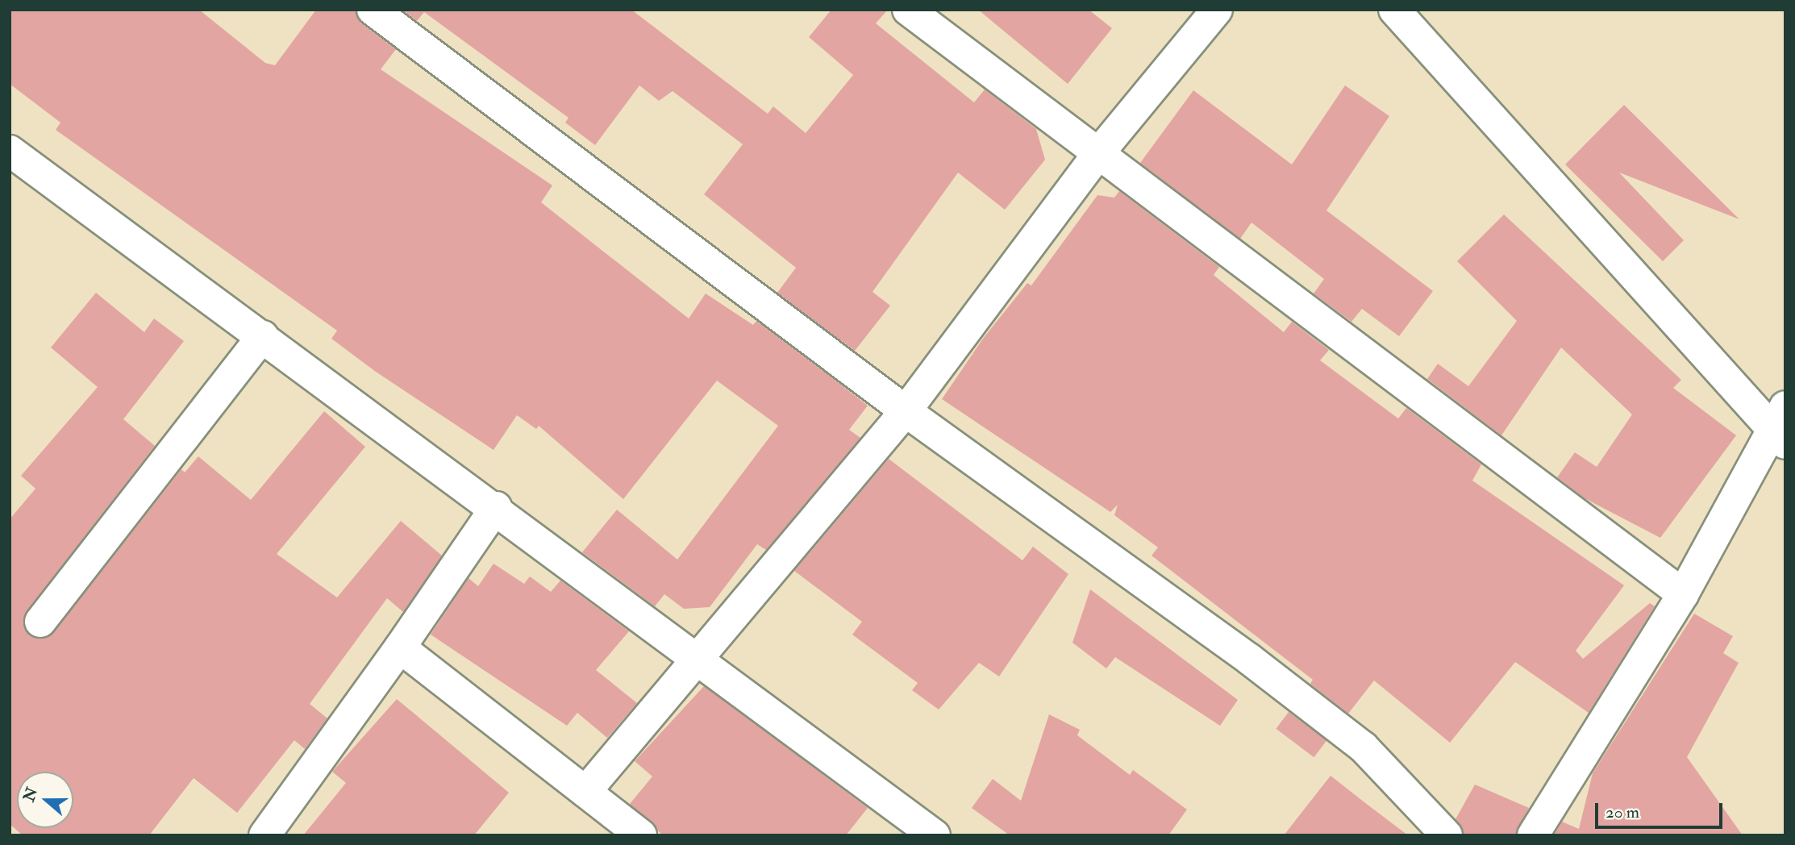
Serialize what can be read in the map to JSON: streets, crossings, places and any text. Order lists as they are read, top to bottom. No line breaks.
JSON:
{"scale_bar":"20 m","north":"left"}
